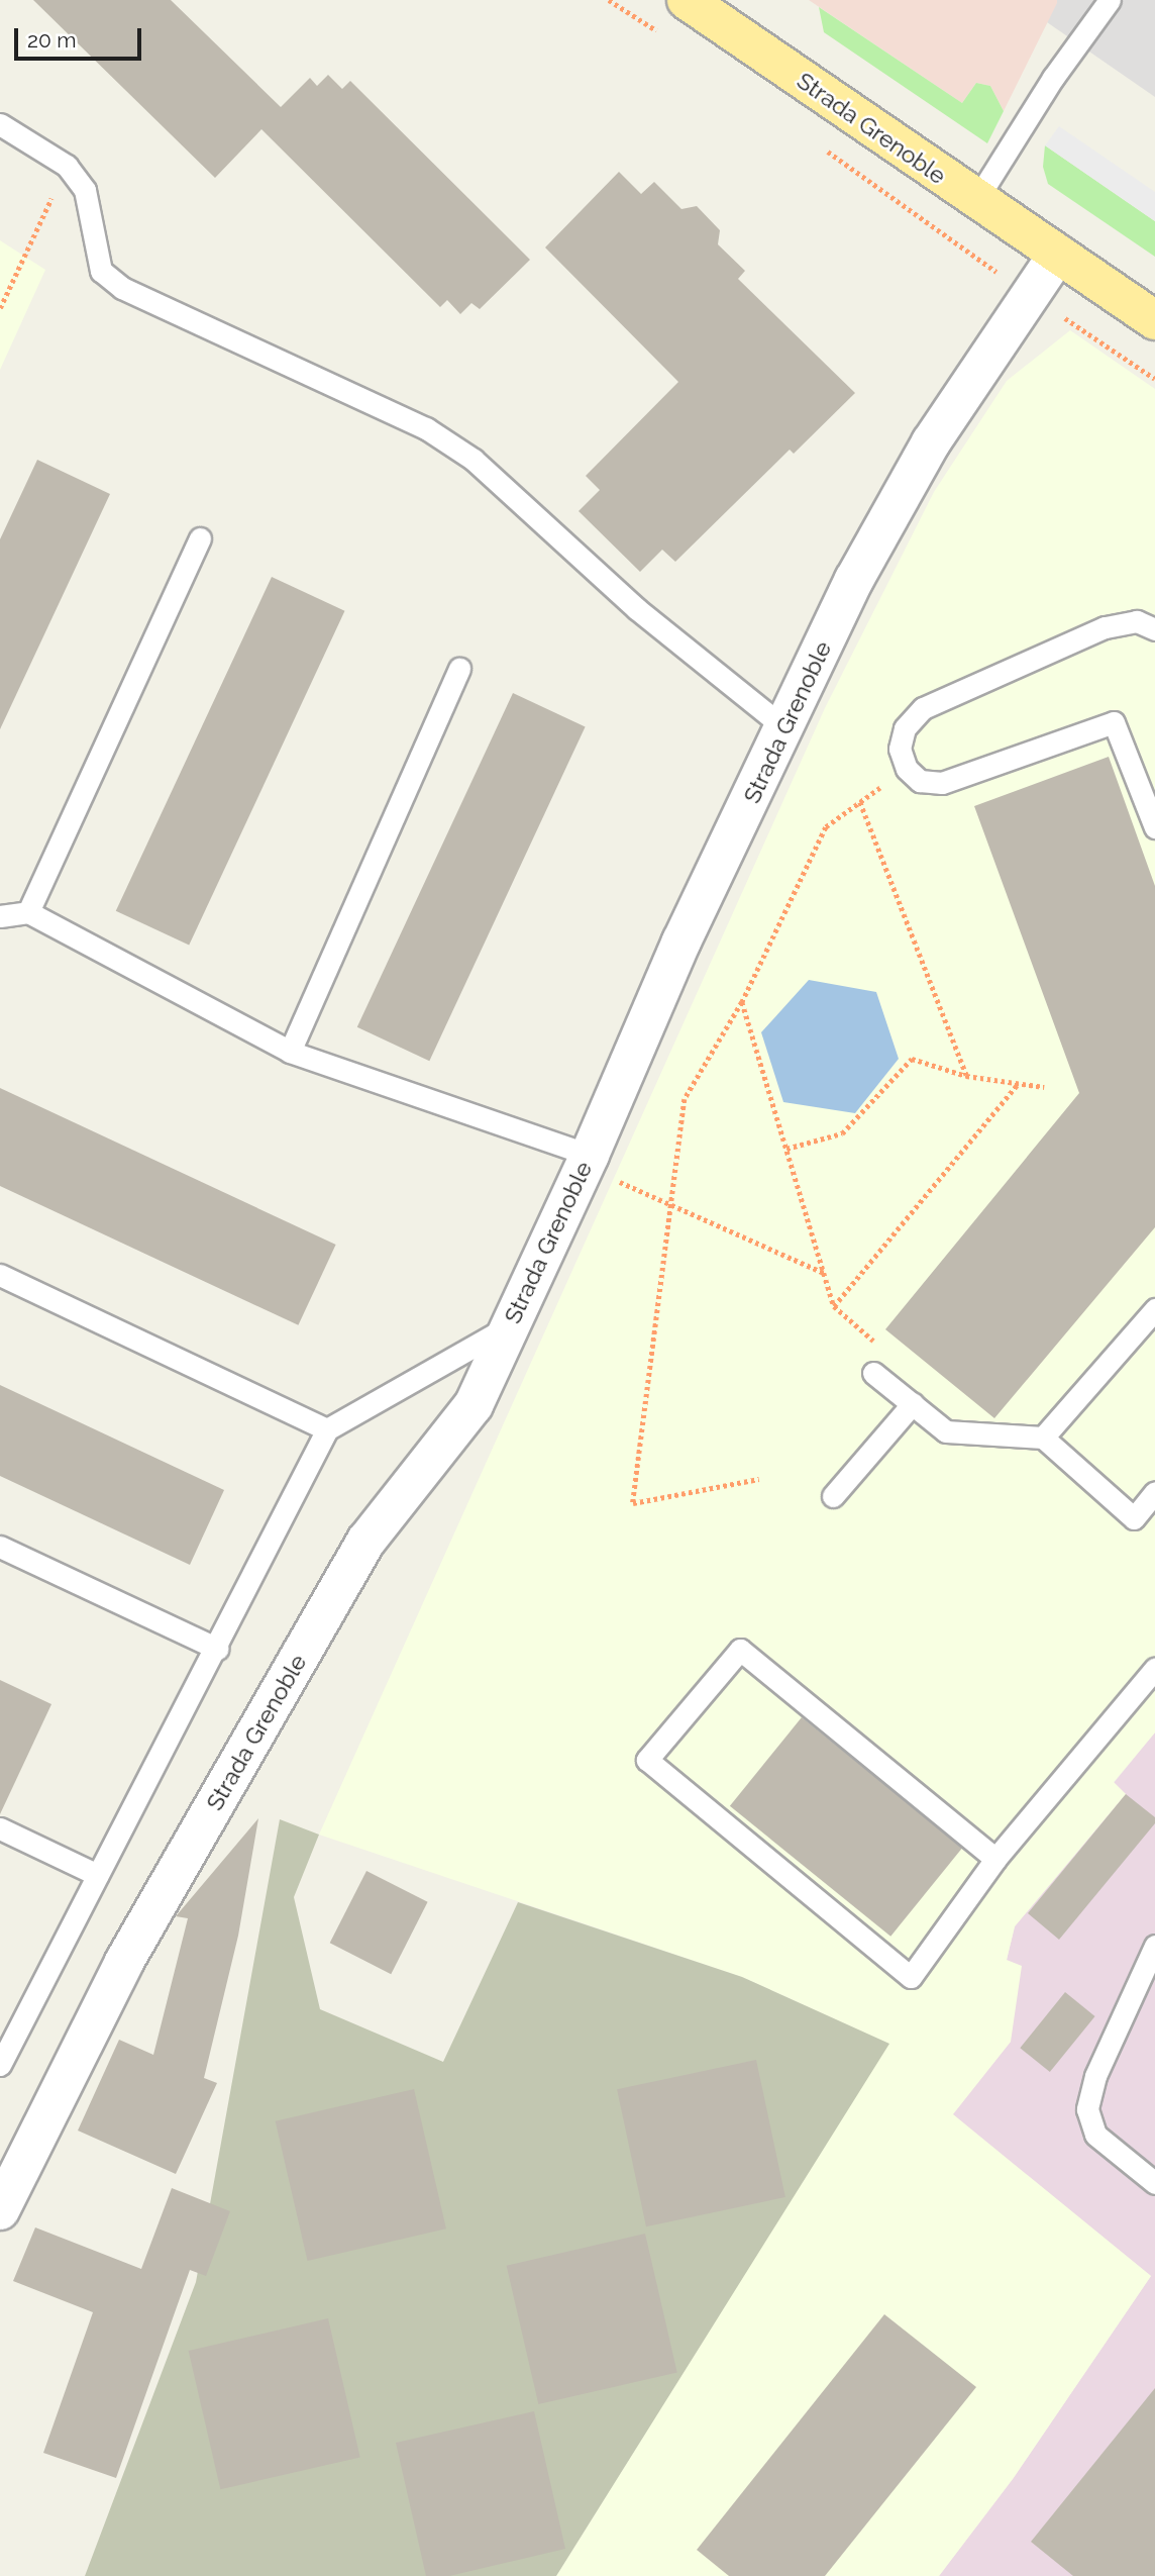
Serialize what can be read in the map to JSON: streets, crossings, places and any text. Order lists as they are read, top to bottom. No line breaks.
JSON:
{"streets":{"main road":["Strada Grenoble"]},"scale_bar":"20 m"}
